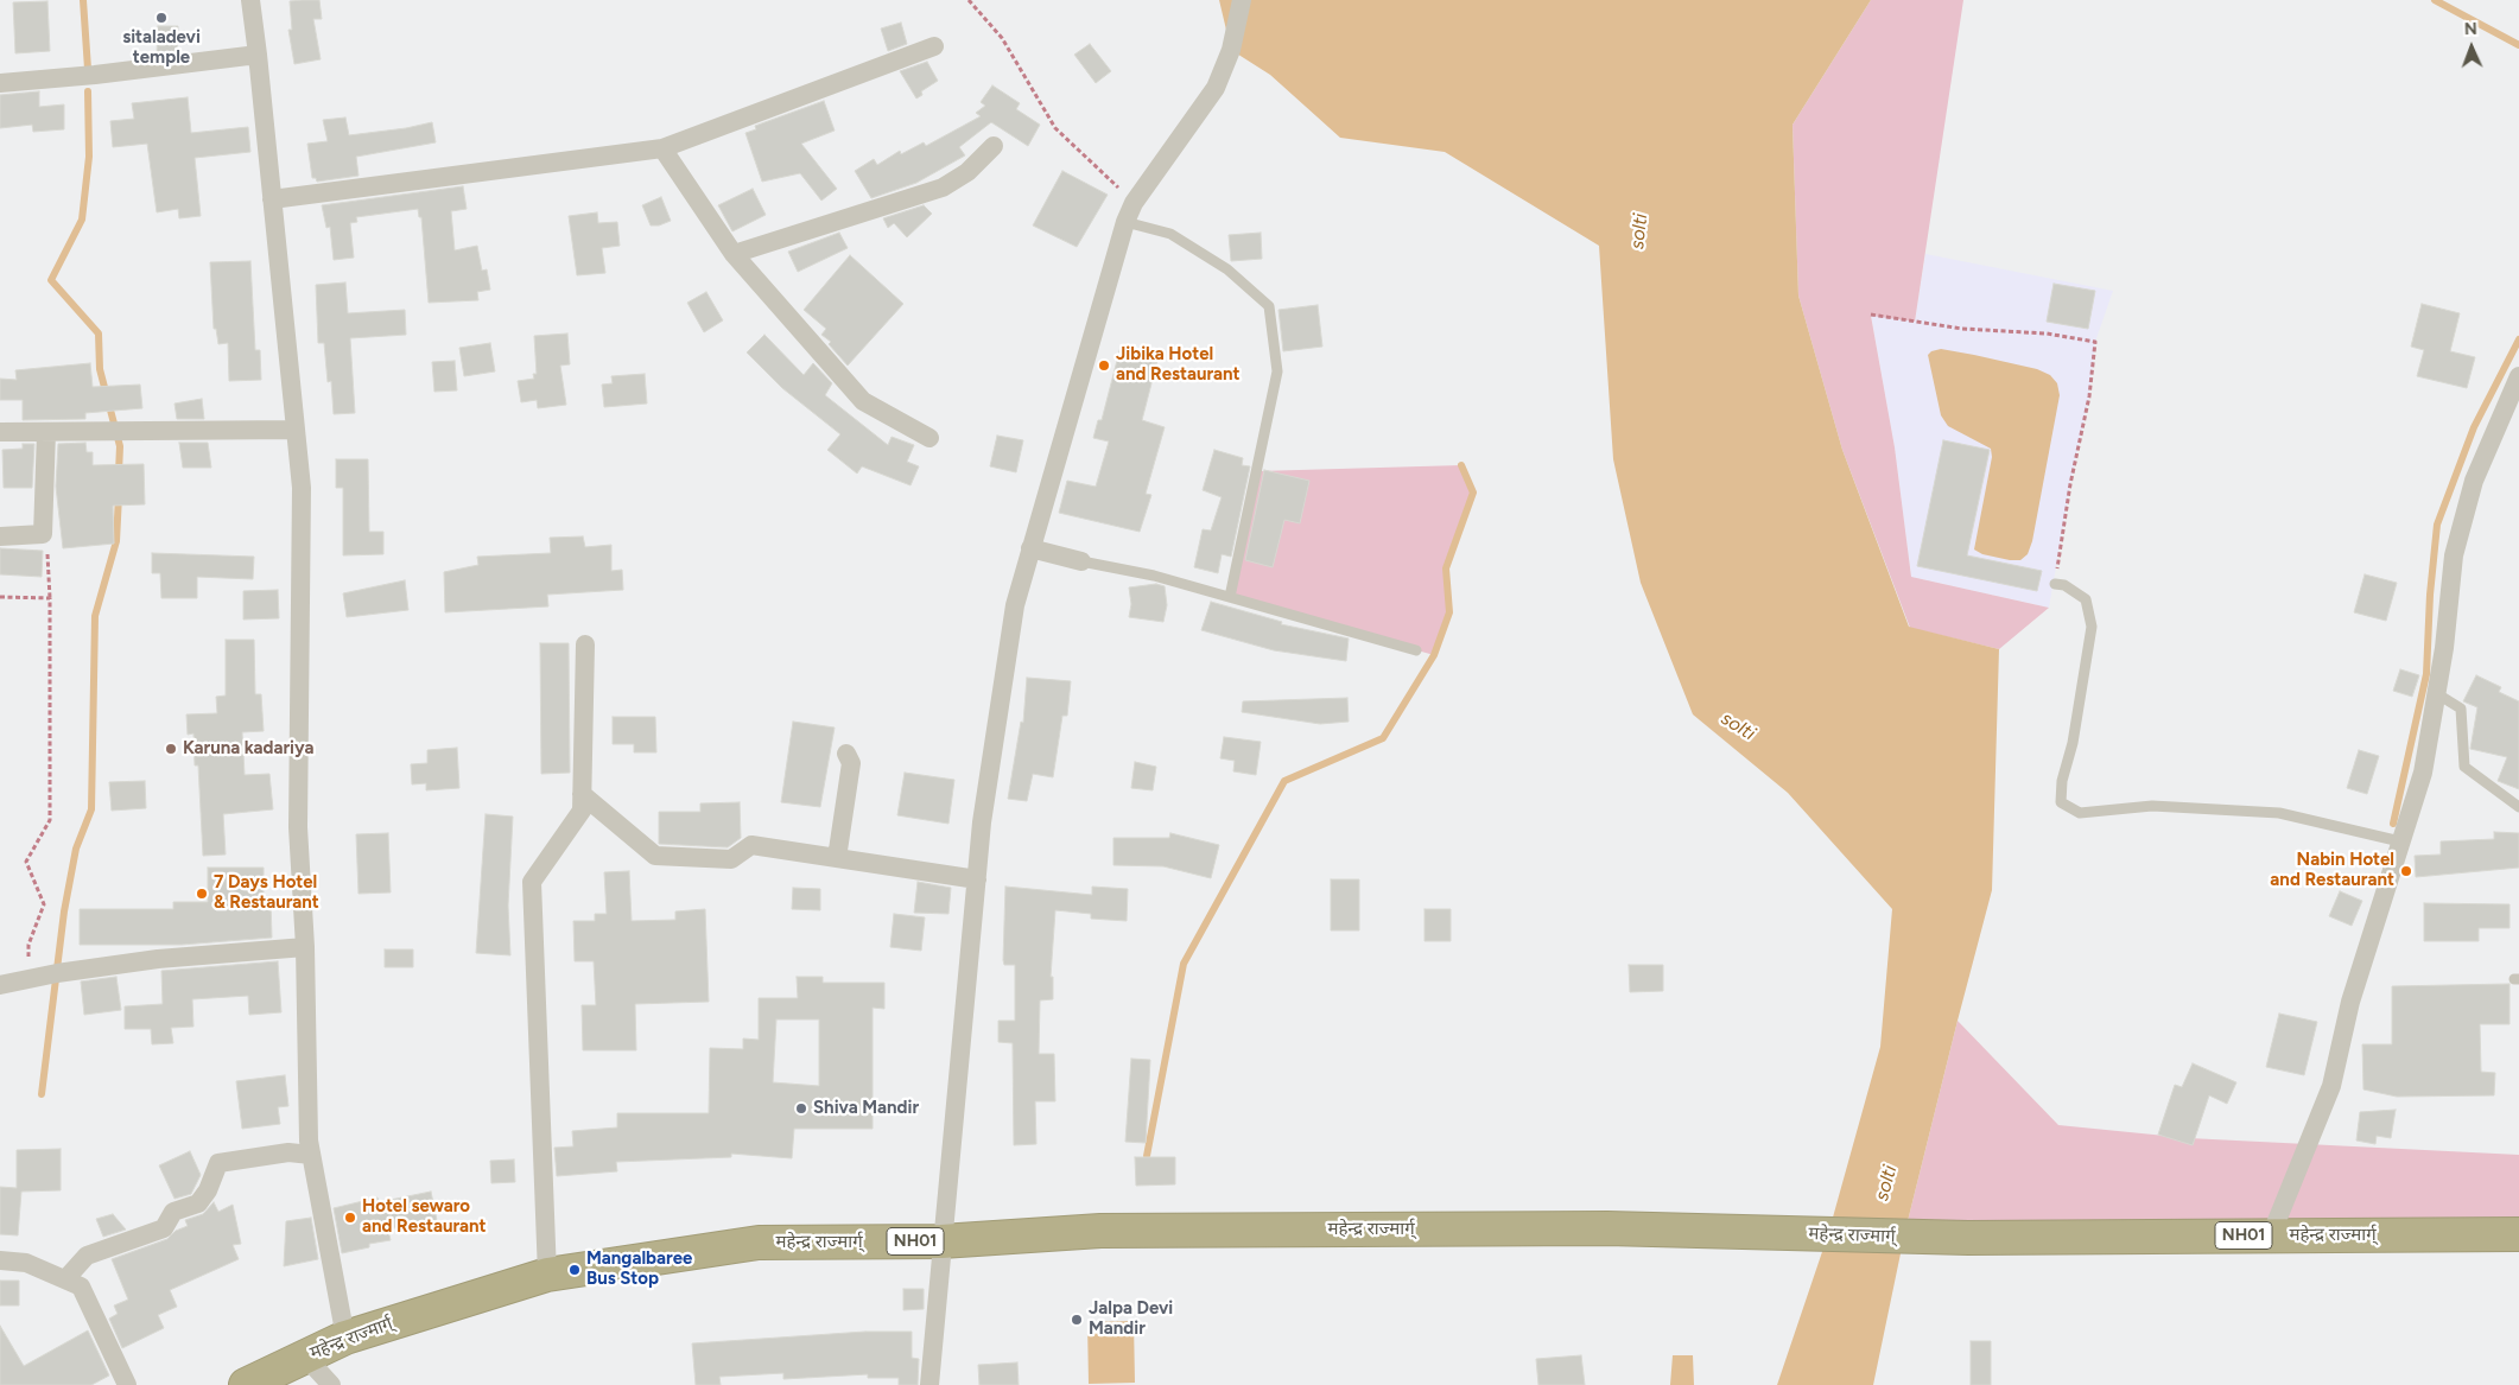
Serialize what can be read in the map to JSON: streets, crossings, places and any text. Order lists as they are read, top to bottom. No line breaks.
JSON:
{"streets":{"highway":["महेन्द्र राज्मार्ग्","NH01"]},"water":["solti"],"places":["sitaladevi temple","Jibika Hotel and Restaurant","Karuna kadariya","Nabin Hotel and Restaurant","7 Days Hotel & Restaurant","Shiva Mandir","Hotel sewaro and Restaurant","Mangalbaree Bus Stop","Jalpa Devi Mandir"],"north":"top"}
